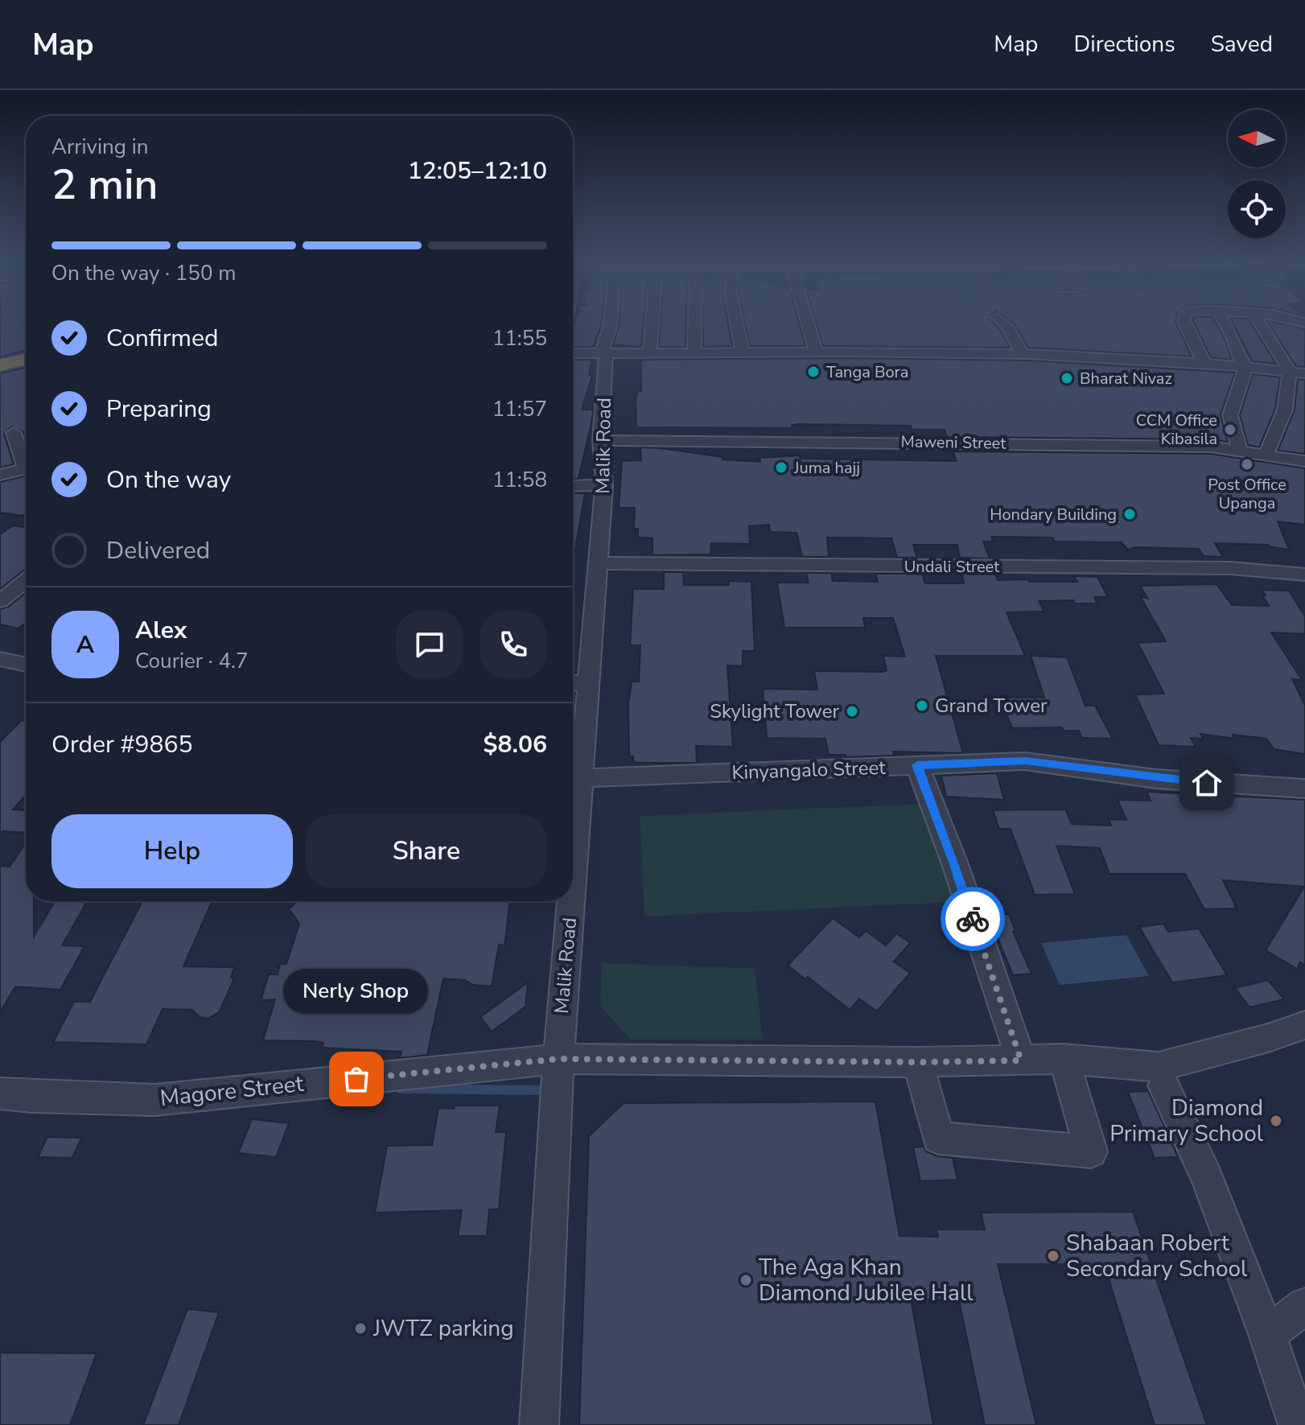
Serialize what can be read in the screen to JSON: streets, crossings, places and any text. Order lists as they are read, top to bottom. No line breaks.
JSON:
{"streets":{"street":["Maweni Street","Malik Road","Undali Street","Kinyangalo Street","Magore Street"]},"crossings":[["Maweni Street","Malik Road"],["Malik Road","Undali Street"],["Malik Road","Kinyangalo Street"],["Malik Road","Magore Street"]],"places":["Tanga Bora","Bharat Nivaz","CCM Office Kibasila","Post Office Upanga","Juma hajj","Hondary Building","Grand Tower","Skylight Tower","Nerly Shop","Diamond Primary School","Shabaan Robert Secondary School","The Aga Khan Diamond Jubilee Hall","JWTZ parking"],"north":"left","page":{"header":"Map","nav":["Map","Directions","Saved"],"heading":["2 min","Arriving in","12:05–12:10"],"panel":["Alex","Courier · 4.7","Order #9865","$8.06"],"bar":"On the way · 150 m","list":[["Confirmed","11:55"],["Preparing","11:57"],["On the way","11:58"],"Delivered"],"round":"A","buttons":["Help","Share"],"bubble":"Nerly Shop"}}
